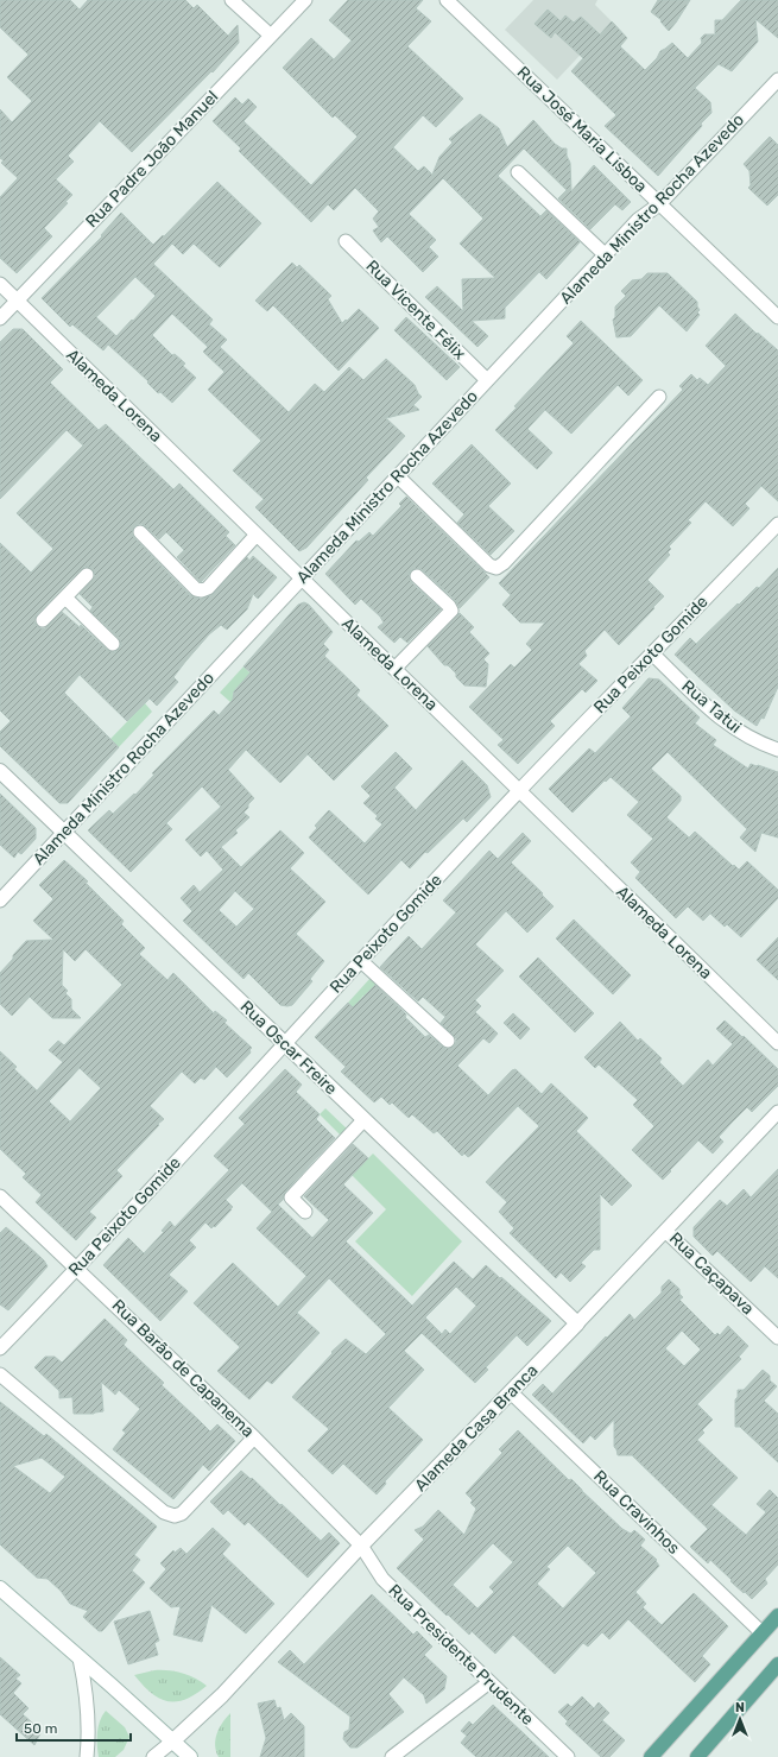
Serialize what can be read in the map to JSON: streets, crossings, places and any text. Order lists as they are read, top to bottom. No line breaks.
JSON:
{"streets":{"street":["Rua José Maria Lisboa","Rua Padre João Manuel","Alameda Ministro Rocha Azevedo","Rua Vicente Félix","Alameda Lorena","Rua Peixoto Gomide","Rua Tatui","Rua Oscar Freire","Rua Caçapava","Rua Barão de Capanema","Alameda Casa Branca","Rua Cravinhos","Rua Presidente Prudente"]},"crossings":[["Rua José Maria Lisboa","Alameda Ministro Rocha Azevedo"],["Rua Padre João Manuel","Alameda Lorena"],["Alameda Ministro Rocha Azevedo","Rua Vicente Félix"],["Alameda Ministro Rocha Azevedo","Alameda Lorena"],["Alameda Ministro Rocha Azevedo","Rua Oscar Freire"],["Alameda Lorena","Rua Peixoto Gomide"],["Rua Peixoto Gomide","Rua Tatui"],["Rua Peixoto Gomide","Rua Oscar Freire"],["Rua Peixoto Gomide","Rua Barão de Capanema"],["Rua Oscar Freire","Alameda Casa Branca"],["Rua Caçapava","Alameda Casa Branca"],["Rua Barão de Capanema","Alameda Casa Branca"],["Rua Barão de Capanema","Rua Presidente Prudente"],["Alameda Casa Branca","Rua Cravinhos"],["Alameda Casa Branca","Rua Presidente Prudente"]],"scale_bar":"50 m","north":"top"}
